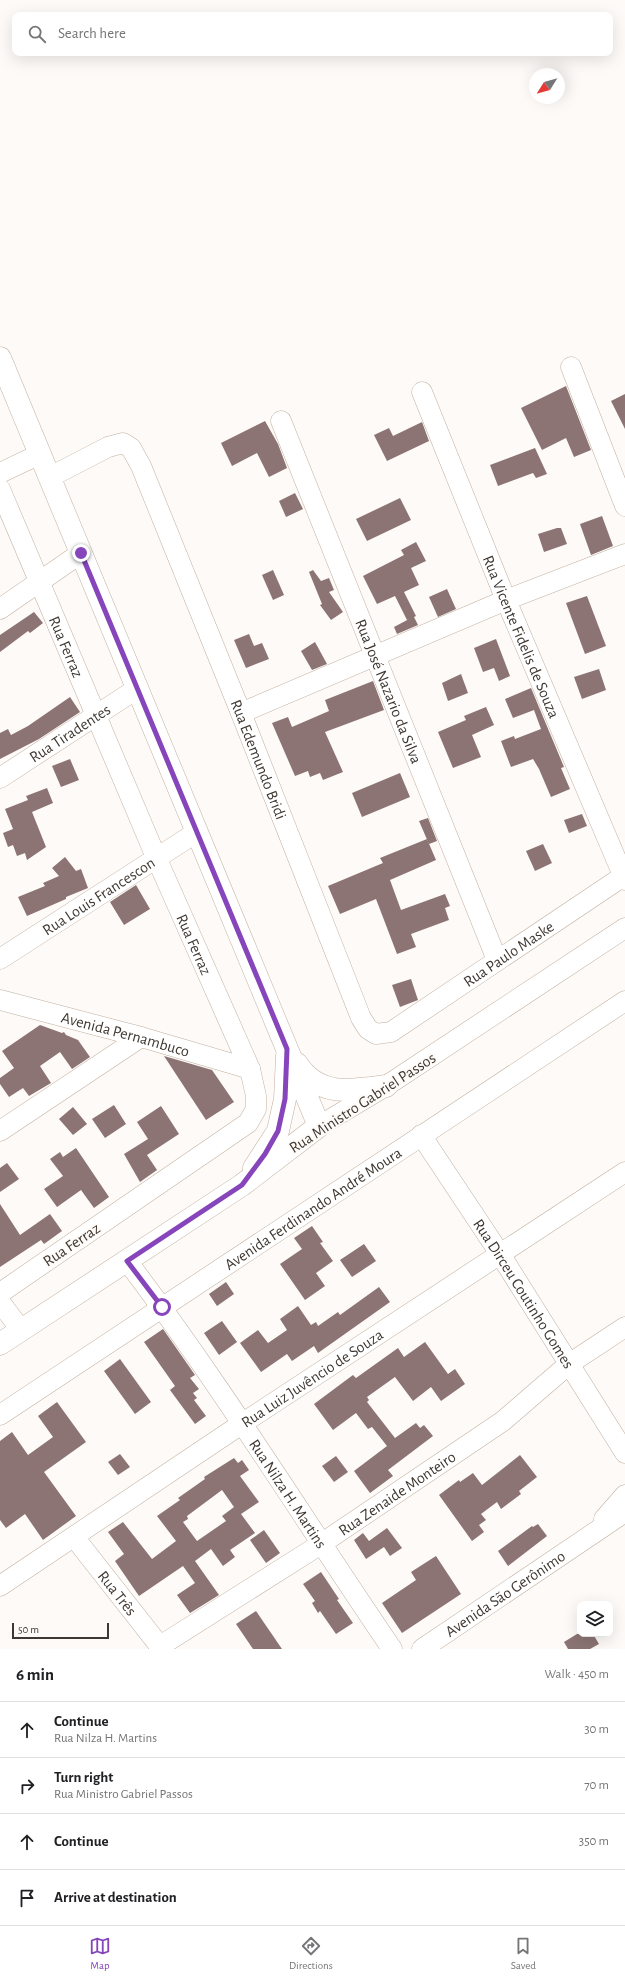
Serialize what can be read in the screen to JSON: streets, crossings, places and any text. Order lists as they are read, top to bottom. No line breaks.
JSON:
{"streets":{"main road":["Rua Ministro Gabriel Passos"],"street":["Rua Vicente Fidelis de Souza","Rua Ferraz","Rua José Nazario da Silva","Rua Tiradentes","Rua Edemundo Bridi","Rua Louis Francescon","Rua Paulo Maske","Avenida Pernambuco","Avenida Ferdinando André Moura","Rua Dirceu Coutinho Gomes","Rua Luiz Juvêncio de Souza","Rua Zenaide Monteiro","Rua Nilza H. Martins","Rua Três","Avenida São Gerônimo"]},"crossings":[["Rua Vicente Fidelis de Souza","Rua Paulo Maske"],["Rua Ferraz","Rua Tiradentes"],["Rua Ferraz","Rua Louis Francescon"],["Rua Ferraz","Avenida Pernambuco"],["Rua José Nazario da Silva","Rua Paulo Maske"],["Rua Edemundo Bridi","Rua Paulo Maske"],["Rua Ministro Gabriel Passos","Rua Nilza H. Martins"],["Avenida Ferdinando André Moura","Rua Dirceu Coutinho Gomes"],["Avenida Ferdinando André Moura","Rua Nilza H. Martins"],["Rua Dirceu Coutinho Gomes","Rua Luiz Juvêncio de Souza"],["Rua Dirceu Coutinho Gomes","Rua Zenaide Monteiro"],["Rua Luiz Juvêncio de Souza","Rua Nilza H. Martins"],["Rua Luiz Juvêncio de Souza","Rua Três"],["Rua Zenaide Monteiro","Rua Nilza H. Martins"],["Rua Zenaide Monteiro","Rua Três"]],"scale_bar":"50 m","north":"bottom left","page":{"search":"Search here","scale":"50 m","heading":["6 min","Walk · 450 m"],"list":[["Continue","Rua Nilza H. Martins","30 m"],["Turn right","Rua Ministro Gabriel Passos","70 m"],["Continue","350 m"],"Arrive at destination"],"nav":["Map","Directions","Saved"]}}
